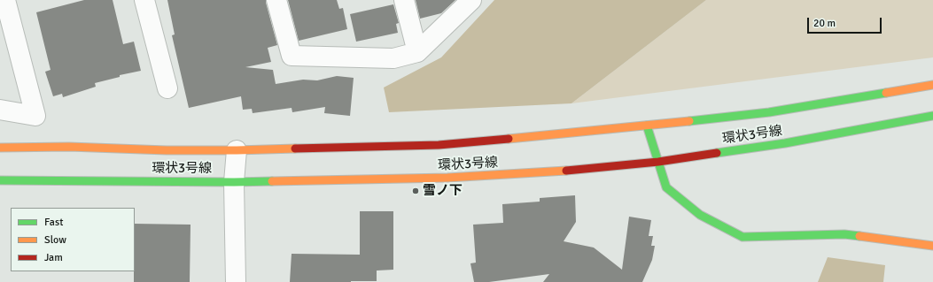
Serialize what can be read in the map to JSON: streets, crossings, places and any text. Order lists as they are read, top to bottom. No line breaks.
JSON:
{"streets":{"street":["環状3号線"]},"places":["雪ノ下"],"legend":["Fast","Slow","Jam"],"scale_bar":"20 m"}
